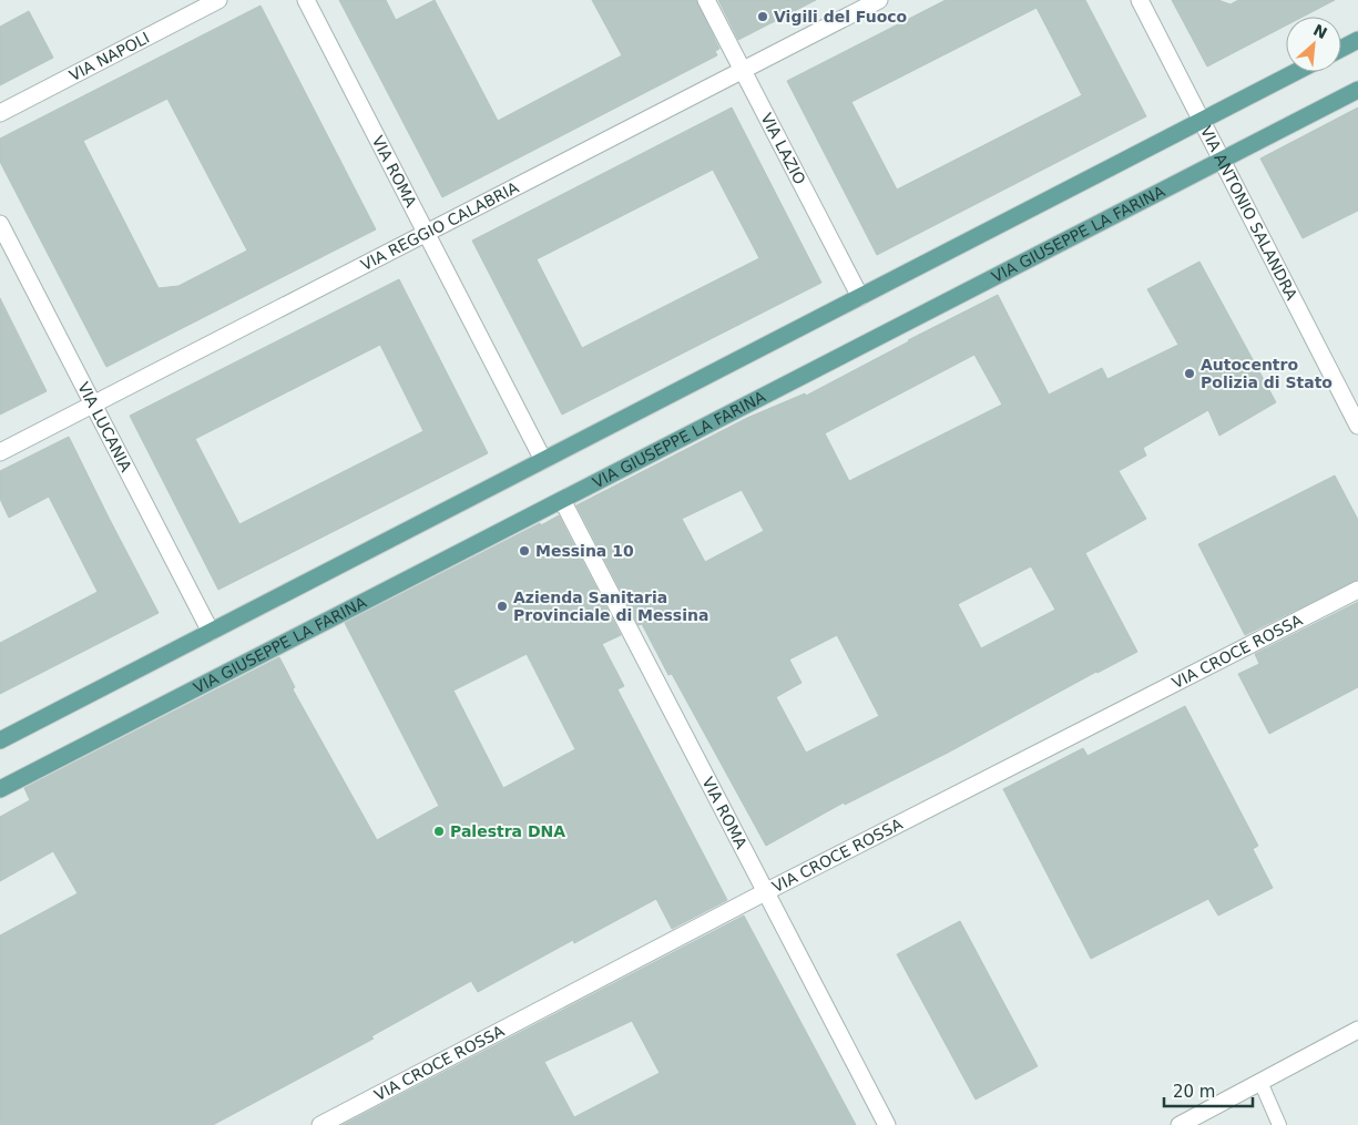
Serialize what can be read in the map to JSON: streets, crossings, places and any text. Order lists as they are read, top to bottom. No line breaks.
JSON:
{"streets":{"main road":["VIA GIUSEPPE LA FARINA"],"street":["VIA NAPOLI","VIA LAZIO","VIA ROMA","VIA ANTONIO SALANDRA","VIA REGGIO CALABRIA","VIA LUCANIA","VIA CROCE ROSSA"]},"crossings":[["VIA LAZIO","VIA REGGIO CALABRIA"],["VIA ROMA","VIA REGGIO CALABRIA"],["VIA ROMA","VIA GIUSEPPE LA FARINA"],["VIA ROMA","VIA CROCE ROSSA"],["VIA ANTONIO SALANDRA","VIA GIUSEPPE LA FARINA"],["VIA REGGIO CALABRIA","VIA LUCANIA"]],"places":["Vigili del Fuoco","Autocentro Polizia di Stato","Messina 10","Azienda Sanitaria Provinciale di Messina","Palestra DNA"],"scale_bar":"20 m","north":"top right"}
